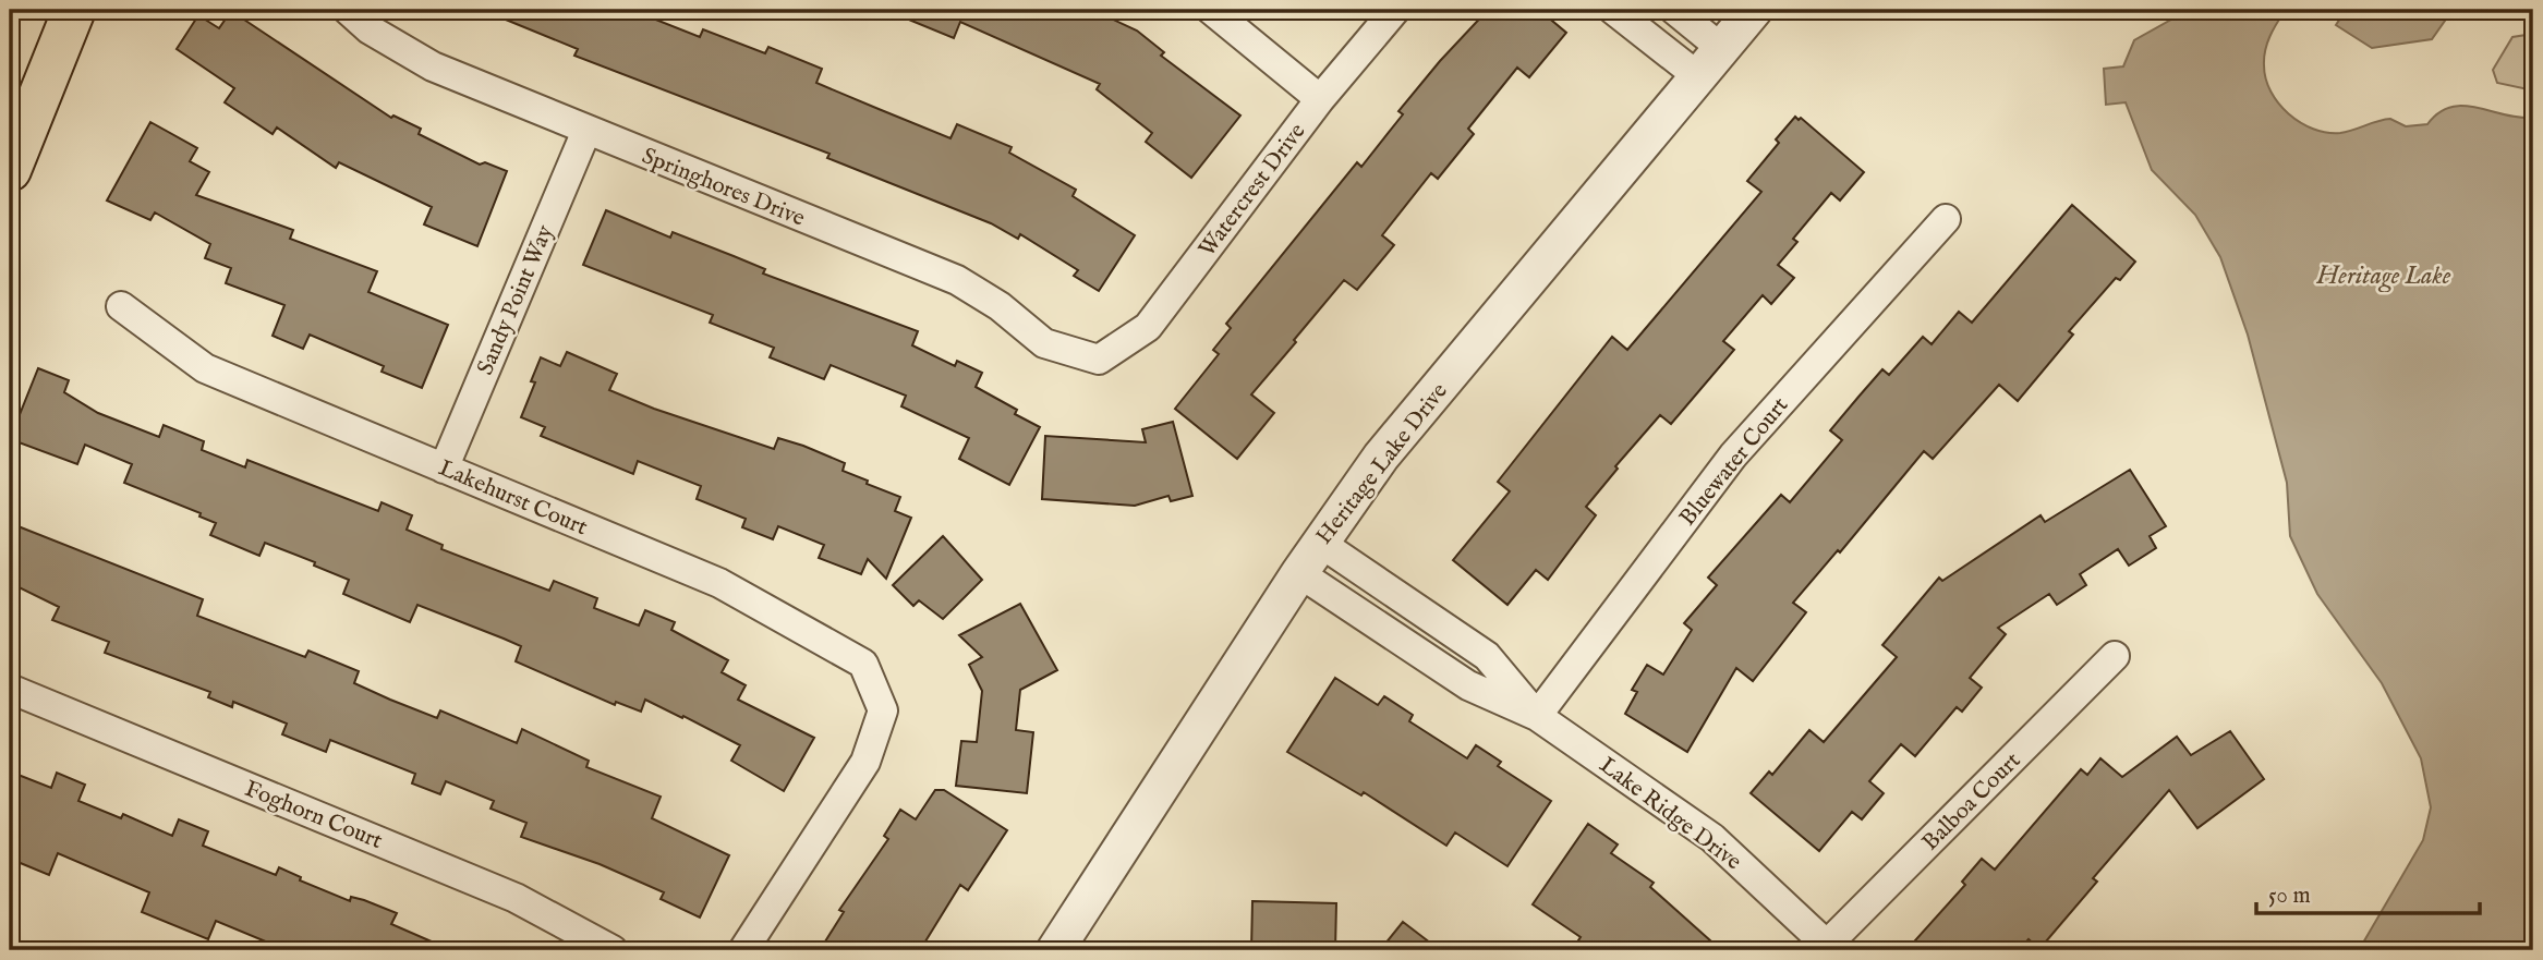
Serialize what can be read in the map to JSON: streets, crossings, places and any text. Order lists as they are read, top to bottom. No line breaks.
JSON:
{"streets":{"street":["Springhores Drive","Watercrest Drive","Sandy Point Way","Bluewater Court","Heritage Lake Drive","Lakehurst Court","Balboa Court","Lake Ridge Drive","Foghorn Court"]},"crossings":[["Springhores Drive","Watercrest Drive"],["Springhores Drive","Sandy Point Way"],["Sandy Point Way","Lakehurst Court"],["Bluewater Court","Lake Ridge Drive"],["Heritage Lake Drive","Lake Ridge Drive"],["Balboa Court","Lake Ridge Drive"]],"water":["Heritage Lake"],"scale_bar":"50 m"}
